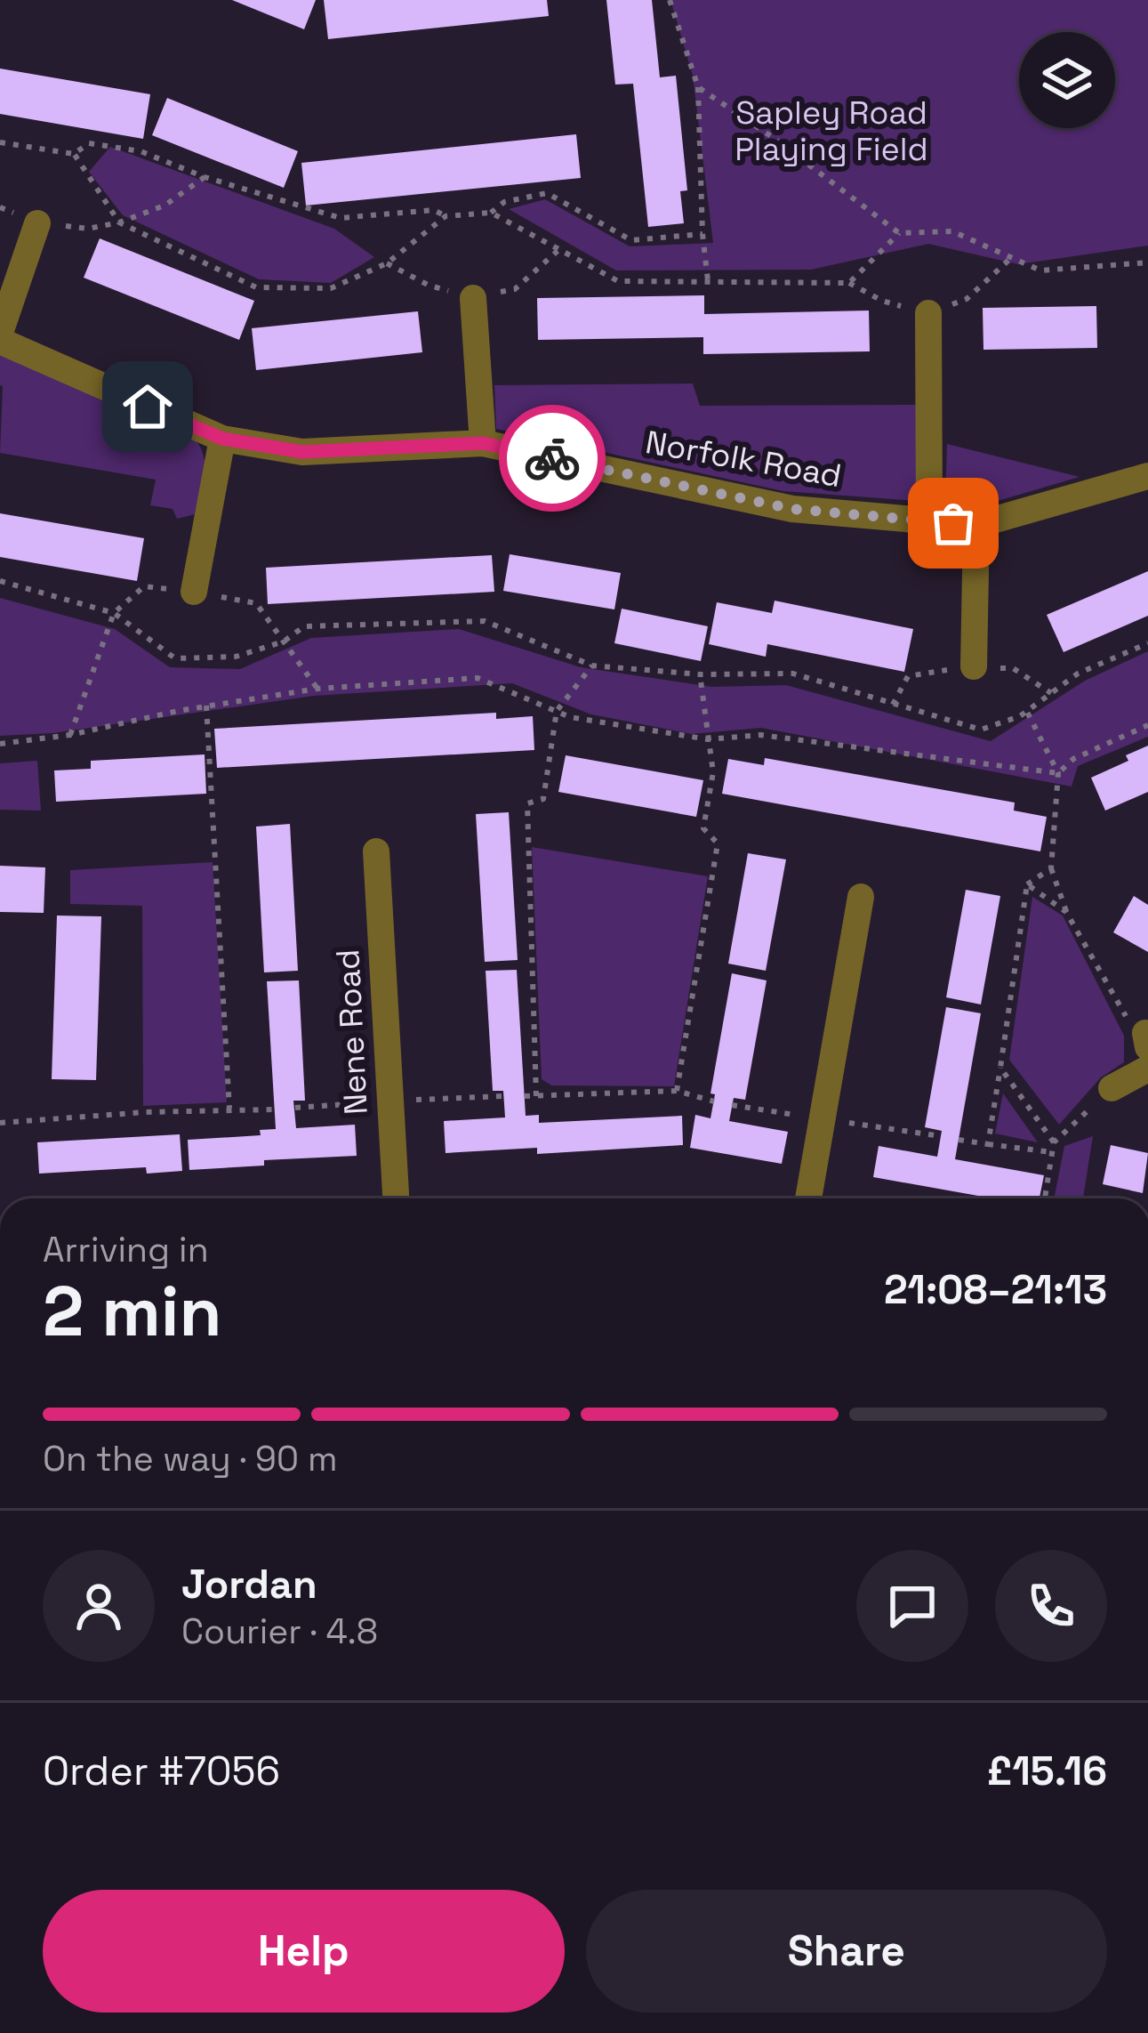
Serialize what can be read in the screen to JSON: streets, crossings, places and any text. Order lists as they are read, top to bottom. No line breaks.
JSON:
{"streets":{"street":["Norfolk Road","Nene Road"]},"parks":["Sapley Road Playing Field"],"page":{"heading":["2 min","Arriving in","21:08–21:13"],"panel":["Jordan","Courier · 4.8","Order #7056","£15.16"],"bar":"On the way · 90 m","buttons":["Help","Share"]}}
